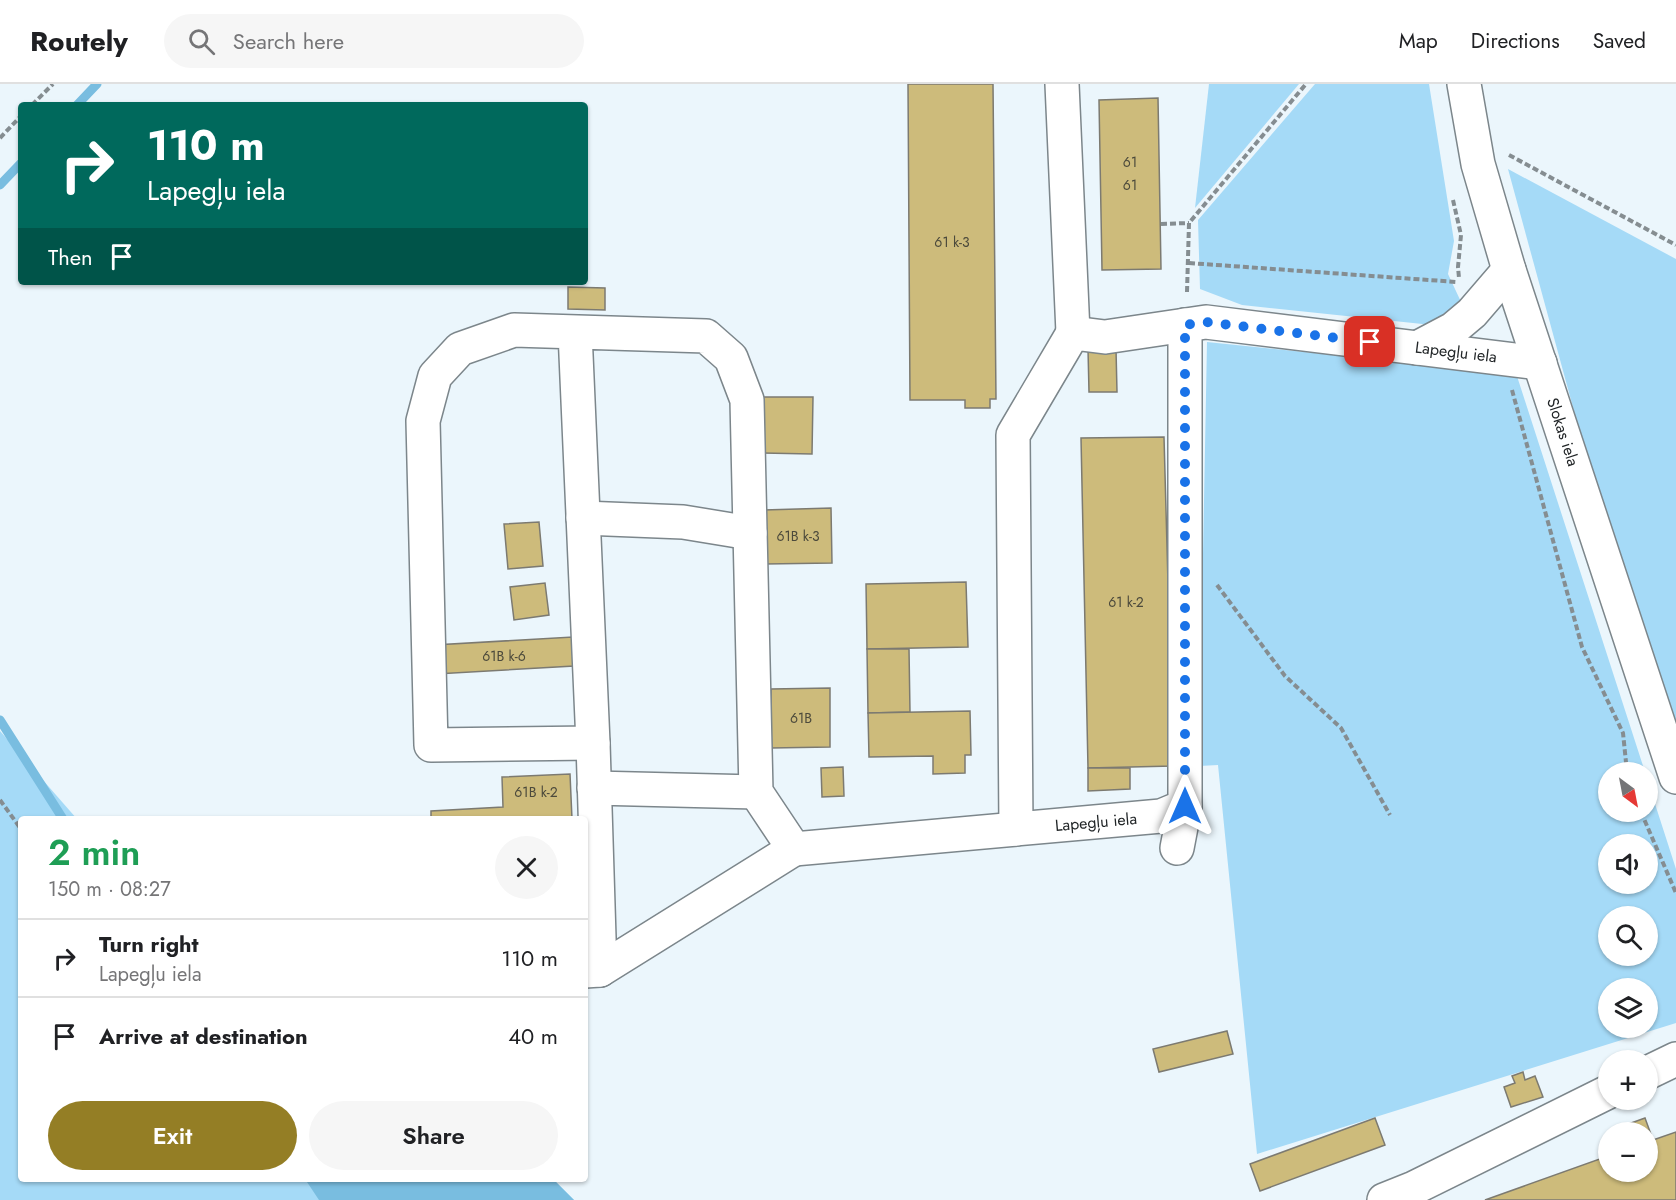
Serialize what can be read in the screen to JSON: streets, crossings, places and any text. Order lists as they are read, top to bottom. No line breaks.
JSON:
{"streets":{"street":["Lapegļu iela","Slokas iela"]},"crossings":[["Lapegļu iela","Slokas iela"]],"house_numbers":["61","61","61 k-3","61B k-3","61 k-2","61B k-6","61B","61B k-2"],"north":"bottom right","page":{"header":"Routely","search":"Search here","nav":["Map","Directions","Saved"],"turn":["110 m","Lapegļu iela"],"then":"Then","map_buttons":["+","−"],"heading":["2 min","150 m · 08:27"],"list":[{"name":"Turn right","note":"Lapegļu iela","value":"110 m"},{"name":"Arrive at destination","value":"40 m"}],"buttons":["Exit","Share"]}}
